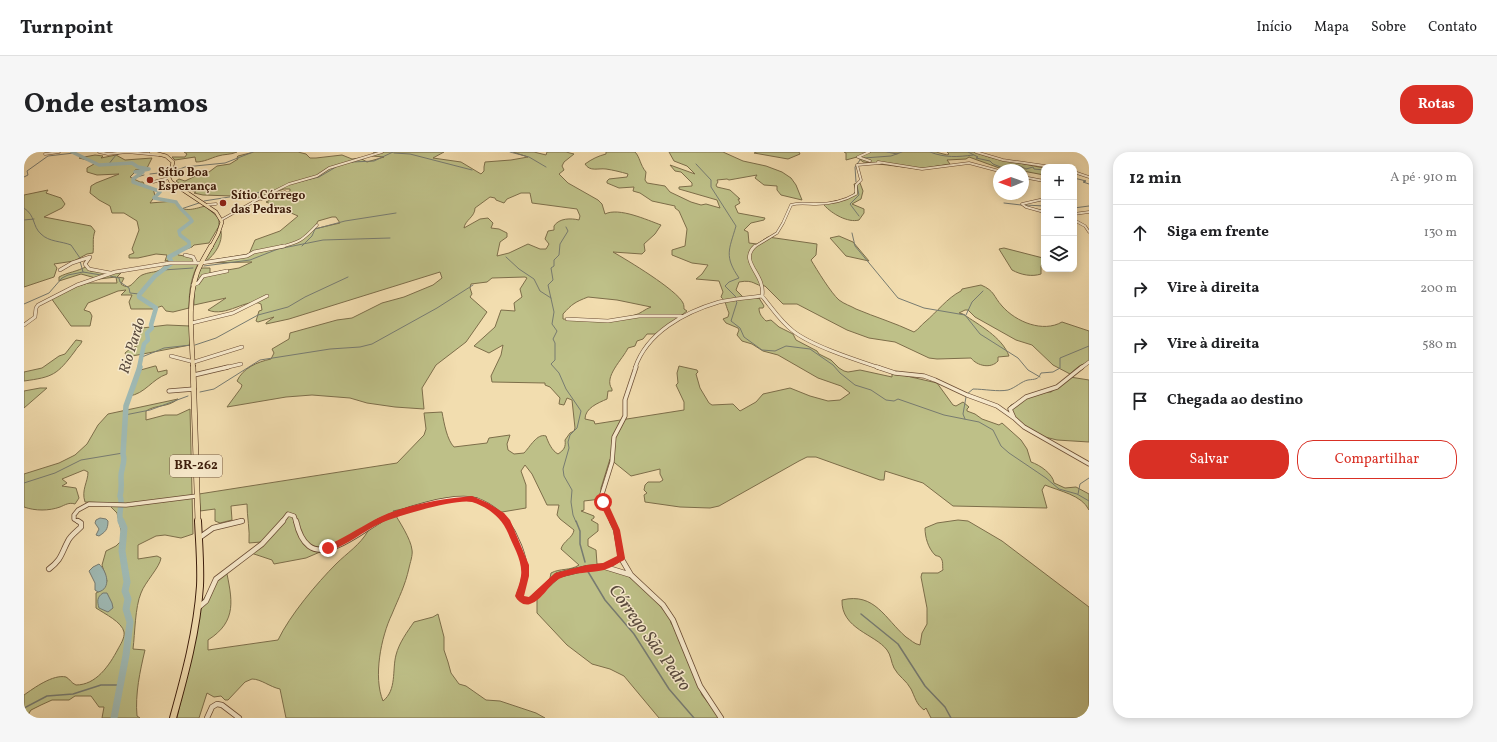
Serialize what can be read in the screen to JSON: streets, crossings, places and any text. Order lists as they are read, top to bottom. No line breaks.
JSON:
{"streets":{"highway":["BR-262"]},"water":["Rio Pardo","Córrego São Pedro"],"places":["Sítio Boa Esperança","Sítio Córrego das Pedras"],"north":"left","page":{"header":"Turnpoint","nav":["Início","Mapa","Sobre","Contato"],"title":"Onde estamos","buttons":["Rotas",["Salvar","Compartilhar"]],"heading":["12 min","A pé · 910 m"],"map_buttons":["+","−"],"list":[["Siga em frente","130 m"],["Vire à direita","200 m"],["Vire à direita","580 m"],"Chegada ao destino"]}}
